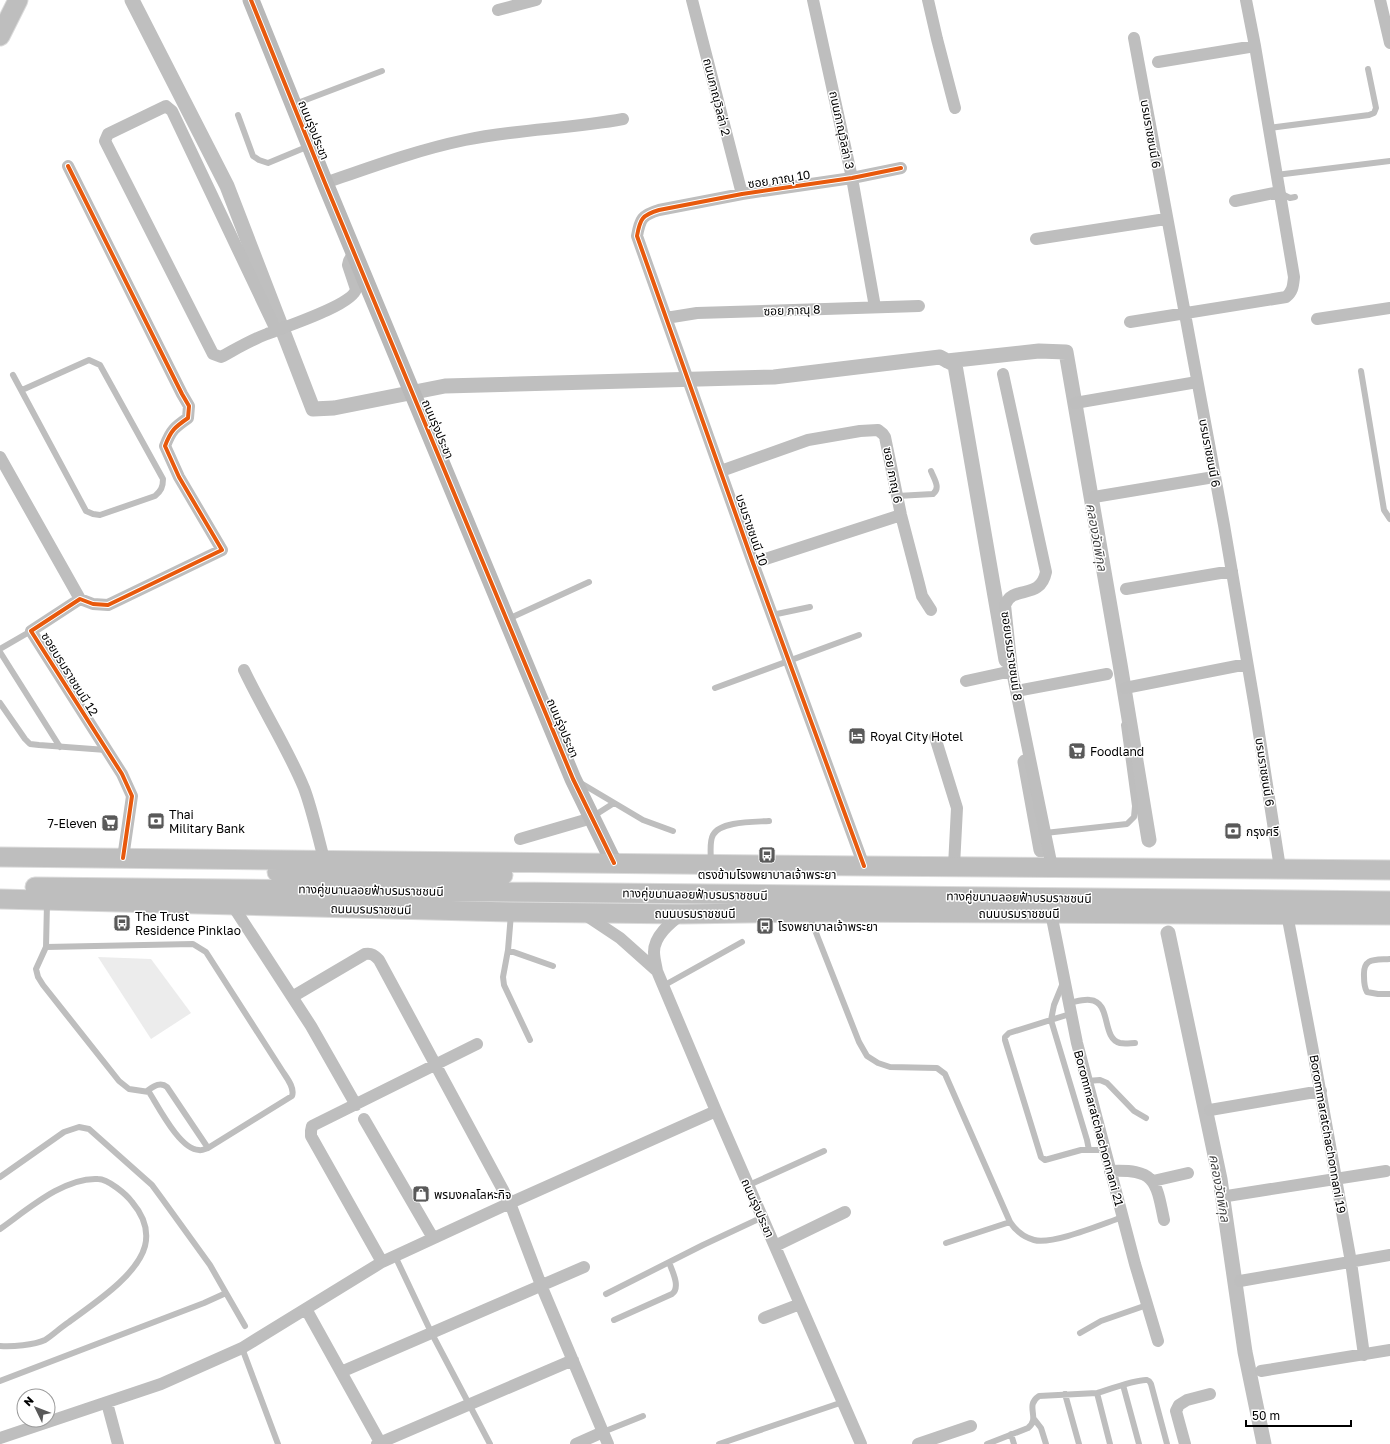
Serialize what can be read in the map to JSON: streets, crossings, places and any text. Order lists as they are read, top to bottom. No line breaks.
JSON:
{"streets":{"main road":["ทางคู่ขนานลอยฟ้าบรมราชชนนี","ถนนบรมราชชนนี"],"street":["ถนนภาณุวิลล่า 2","ถนนรุ่งประชา","ถนนภาณุวิลล่า 3","บรมราชชนนี 6","ซอย ภาณุ 10","ซอย ภาณุ 8","ซอย ภาณุ 6","บรมราชชนนี 10","ซอยบรมราชชนนี 8","ซอยบรมราชชนนี 12","Borommaratchachonnani 21","Borommaratchachonnani 19"]},"crossings":[["ถนนภาณุวิลล่า 2","ซอย ภาณุ 10"],["ถนนรุ่งประชา","ถนนบรมราชชนนี"],["ถนนภาณุวิลล่า 3","ซอย ภาณุ 10"],["ถนนภาณุวิลล่า 3","ซอย ภาณุ 8"],["ซอย ภาณุ 10","บรมราชชนนี 10"],["ซอย ภาณุ 8","บรมราชชนนี 10"],["ซอย ภาณุ 6","บรมราชชนนี 10"],["ถนนบรมราชชนนี","Borommaratchachonnani 21"],["ถนนบรมราชชนนี","Borommaratchachonnani 19"]],"water":["คลองวัดพิกุล"],"places":{"hotel":["Royal City Hotel"],"supermarket":["Foodland","7-Eleven"],"bank":["Thai Military Bank","กรุงศรี"],"bus stop":["ตรงข้ามโรงพยาบาลเจ้าพระยา","The Trust Residence Pinklao","โรงพยาบาลเจ้าพระยา"],"shop":["พรมงคลโลหะกิจ"]},"scale_bar":"50 m","north":"top left"}
